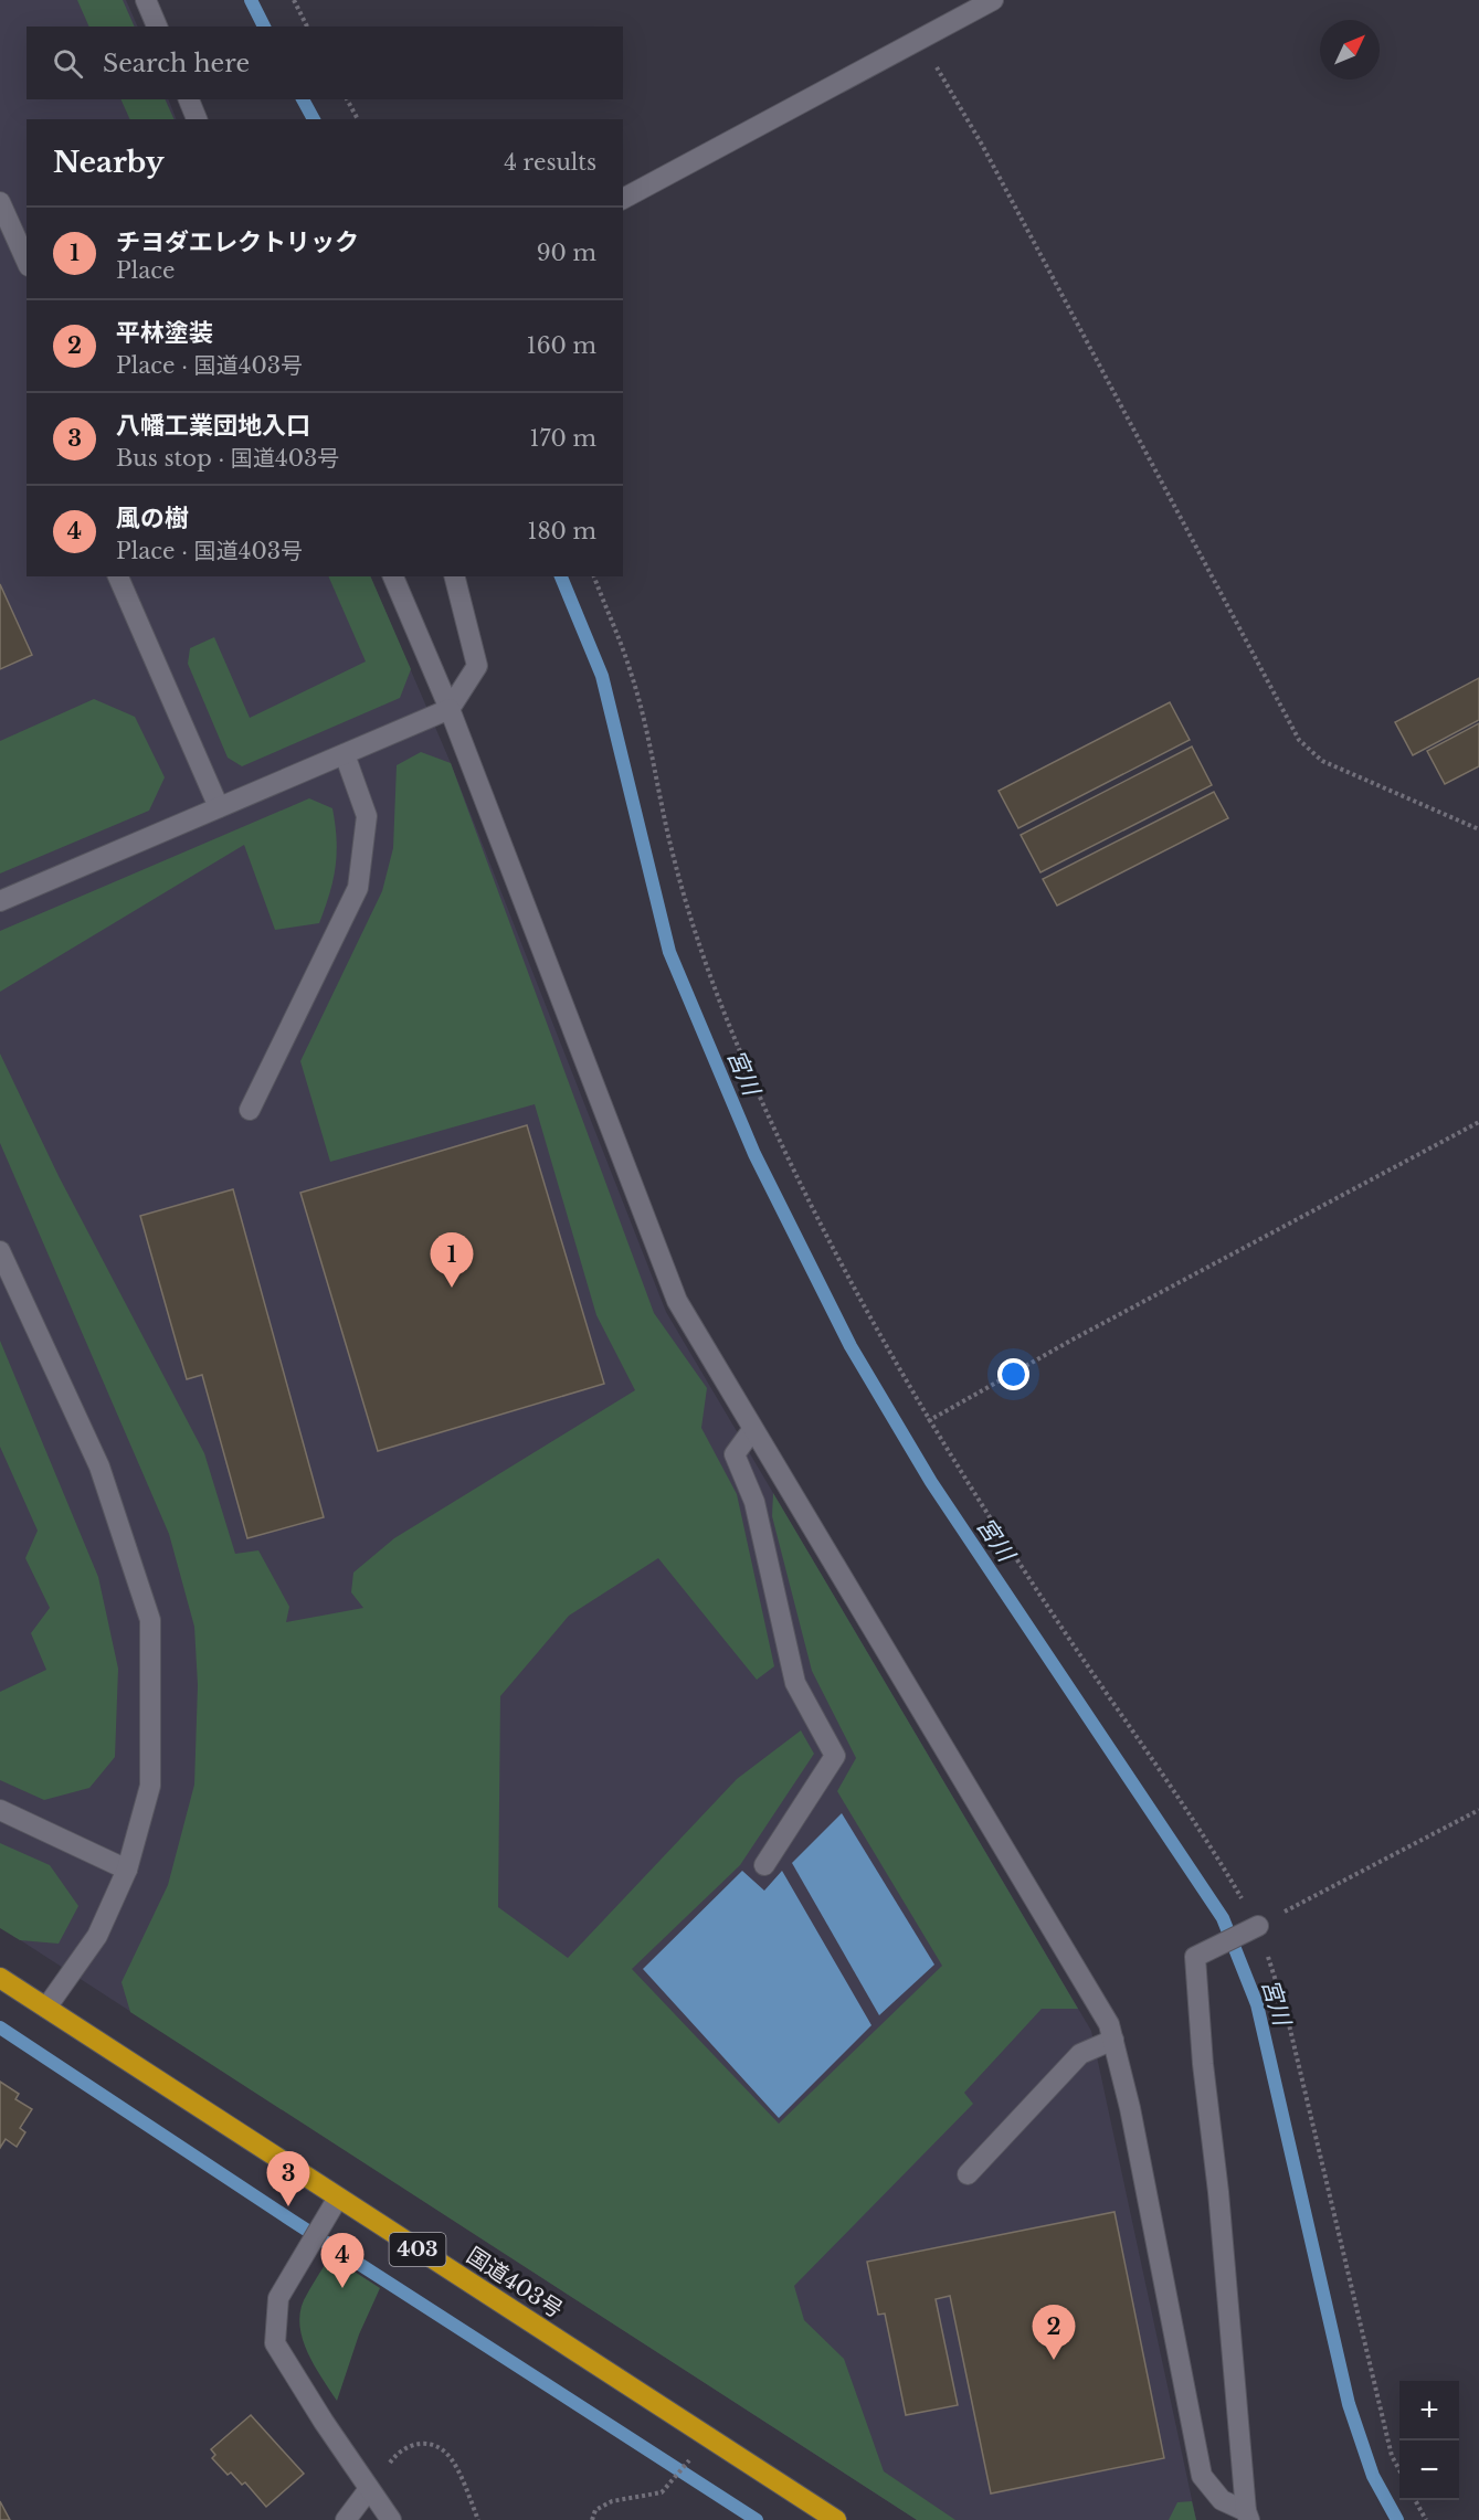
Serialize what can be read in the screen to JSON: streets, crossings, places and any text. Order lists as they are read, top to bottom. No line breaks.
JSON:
{"streets":{"highway":["403","国道403号"]},"water":["宮川"],"north":"top right","page":{"search":"Search here","heading":["Nearby","4 results"],"list":[{"mark":"1","name":"チヨダエレクトリック","note":"Place","value":"90 m"},{"mark":"2","name":"平林塗装","note":"Place · 国道403号","value":"160 m"},{"mark":"3","name":"八幡工業団地入口","note":"Bus stop · 国道403号","value":"170 m"},{"mark":"4","name":"風の樹","note":"Place · 国道403号","value":"180 m"}],"pins":["1","3","4","2"],"map_buttons":["+","−"]}}
